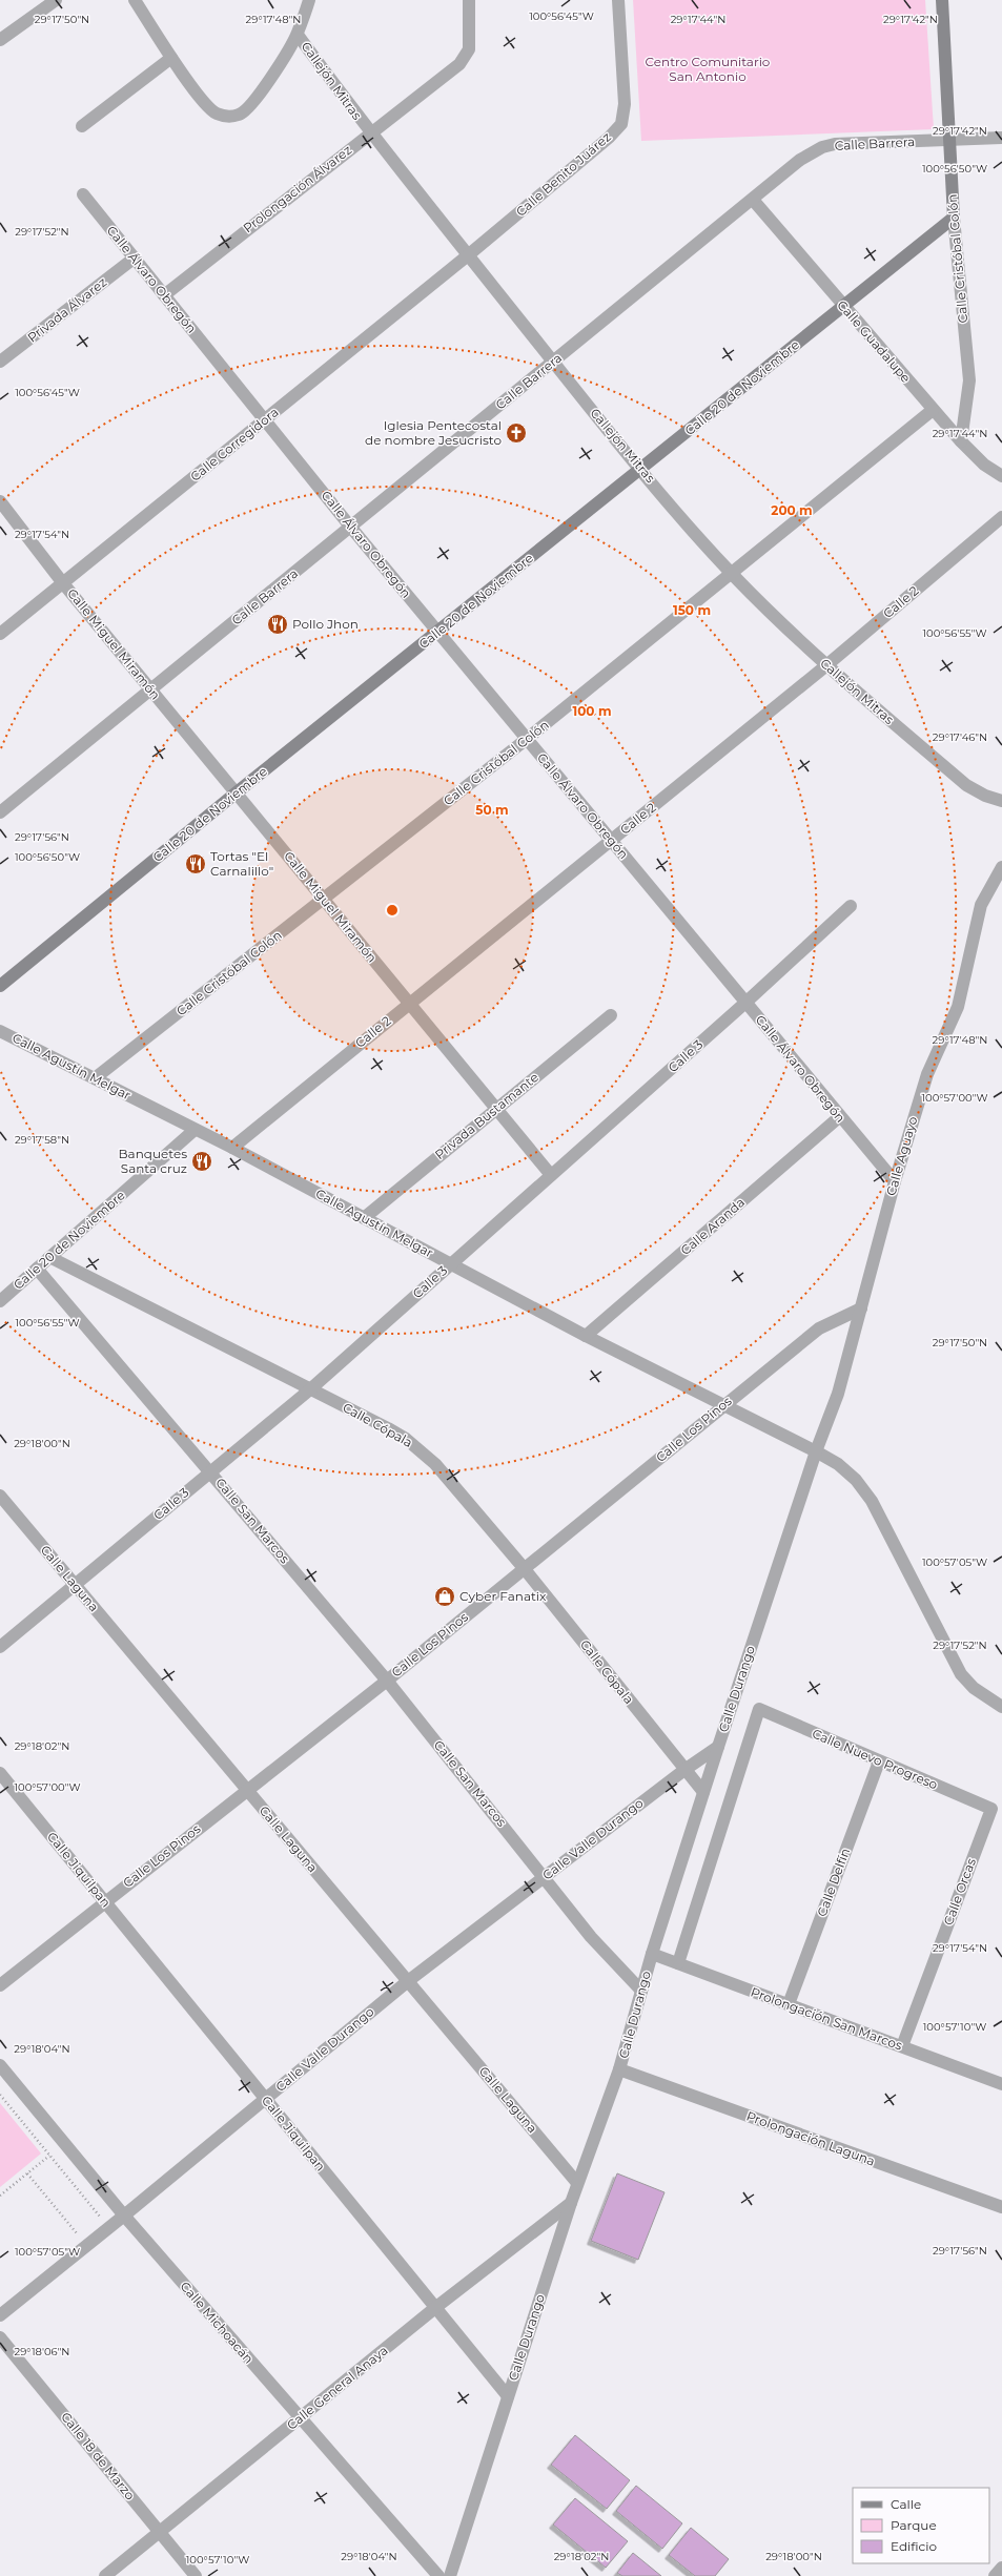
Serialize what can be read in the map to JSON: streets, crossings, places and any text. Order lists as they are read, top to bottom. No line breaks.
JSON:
{"streets":{"street":["Callejón Mitras","Calle Barrera","Calle Benito Juárez","Prolongación Álvarez","Calle Cristóbal Colón","Calle Álvaro Obregón","Privada Álvarez","Calle Guadalupe","Calle 20 de Noviembre","Calle Corregidora","Calle 2","Calle Miguel Miramón","Calle 3","Calle Agustín Melgar","Privada Bustamante","Calle Aguayo","Calle Aranda","Calle Cópala","Calle Los Pinos","Calle San Marcos","Calle Laguna","Calle Durango","Calle Nuevo Progreso","Calle Valle Durango","Calle Jiquilpan","Calle Delfín","Calle Orcas","Prolongación San Marcos","Prolongación Laguna","Calle Michoacán","Calle General Anaya","Calle 18 de Marzo"]},"crossings":[["Callejón Mitras","Calle Barrera"],["Callejón Mitras","Calle Benito Juárez"],["Callejón Mitras","Prolongación Álvarez"],["Callejón Mitras","Calle Cristóbal Colón"],["Callejón Mitras","Calle 20 de Noviembre"],["Callejón Mitras","Calle Corregidora"],["Callejón Mitras","Calle 2"],["Calle Barrera","Calle Cristóbal Colón"],["Calle Barrera","Calle Álvaro Obregón"],["Calle Barrera","Calle Guadalupe"],["Calle Barrera","Calle Miguel Miramón"],["Calle Benito Juárez","Calle Corregidora"],["Prolongación Álvarez","Calle Álvaro Obregón"],["Calle Cristóbal Colón","Calle Álvaro Obregón"],["Calle Cristóbal Colón","Calle Guadalupe"],["Calle Cristóbal Colón","Calle 20 de Noviembre"],["Calle Cristóbal Colón","Calle Miguel Miramón"],["Calle Cristóbal Colón","Calle Agustín Melgar"],["Calle Álvaro Obregón","Privada Álvarez"],["Calle Álvaro Obregón","Calle 20 de Noviembre"],["Calle Álvaro Obregón","Calle Corregidora"],["Calle Álvaro Obregón","Calle 2"],["Calle Álvaro Obregón","Calle 3"],["Calle Álvaro Obregón","Calle Aguayo"],["Calle Álvaro Obregón","Calle Aranda"],["Calle Guadalupe","Calle 20 de Noviembre"],["Calle 20 de Noviembre","Calle Miguel Miramón"],["Calle 20 de Noviembre","Calle Agustín Melgar"],["Calle 20 de Noviembre","Calle Cópala"],["Calle 20 de Noviembre","Calle San Marcos"],["Calle Corregidora","Calle Miguel Miramón"],["Calle 2","Calle Miguel Miramón"],["Calle 2","Calle Agustín Melgar"],["Calle Miguel Miramón","Calle 3"],["Calle Miguel Miramón","Privada Bustamante"],["Calle 3","Calle Agustín Melgar"],["Calle 3","Calle Cópala"],["Calle 3","Calle San Marcos"],["Calle 3","Calle Laguna"],["Calle Agustín Melgar","Privada Bustamante"],["Calle Agustín Melgar","Calle Aguayo"],["Calle Agustín Melgar","Calle Aranda"],["Calle Agustín Melgar","Calle Los Pinos"],["Calle Agustín Melgar","Calle Durango"],["Calle Aguayo","Calle Los Pinos"],["Calle Aguayo","Calle Durango"],["Calle Cópala","Calle Los Pinos"],["Calle Cópala","Calle Durango"],["Calle Cópala","Calle Valle Durango"],["Calle Los Pinos","Calle San Marcos"],["Calle Los Pinos","Calle Laguna"],["Calle Los Pinos","Calle Jiquilpan"],["Calle San Marcos","Calle Durango"],["Calle San Marcos","Calle Valle Durango"],["Calle Laguna","Calle Durango"],["Calle Laguna","Calle Valle Durango"],["Calle Durango","Calle Valle Durango"],["Calle Durango","Calle Jiquilpan"],["Calle Durango","Prolongación San Marcos"],["Calle Durango","Prolongación Laguna"],["Calle Durango","Calle General Anaya"],["Calle Nuevo Progreso","Calle Delfín"],["Calle Nuevo Progreso","Calle Orcas"],["Calle Nuevo Progreso","Prolongación San Marcos"],["Calle Valle Durango","Calle Jiquilpan"],["Calle Valle Durango","Calle Michoacán"],["Calle Jiquilpan","Calle General Anaya"],["Calle Delfín","Prolongación San Marcos"],["Calle Orcas","Prolongación San Marcos"],["Calle Michoacán","Calle General Anaya"],["Calle General Anaya","Calle 18 de Marzo"]],"parks":["Centro Comunitario San Antonio"],"places":{"church":["Iglesia Pentecostal de nombre Jesucristo"],"restaurant":["Pollo Jhon","Tortas \"El Carnalillo\"","Banquetes Santa cruz"],"shop":["Cyber Fanatix"]},"legend":["Calle","Parque","Edificio"],"coordinates":["100°56'45\"W","29°17'48\"N","29°17'50\"N","29°17'44\"N","29°17'42\"N","100°56'50\"W","29°17'52\"N","29°17'54\"N","100°56'55\"W","29°17'46\"N","29°17'56\"N","100°57'00\"W","29°17'58\"N","29°18'00\"N","100°57'05\"W","29°18'02\"N","100°57'10\"W","29°18'04\"N","29°18'06\"N"],"rings":["200 m","150 m","100 m","50 m"]}
